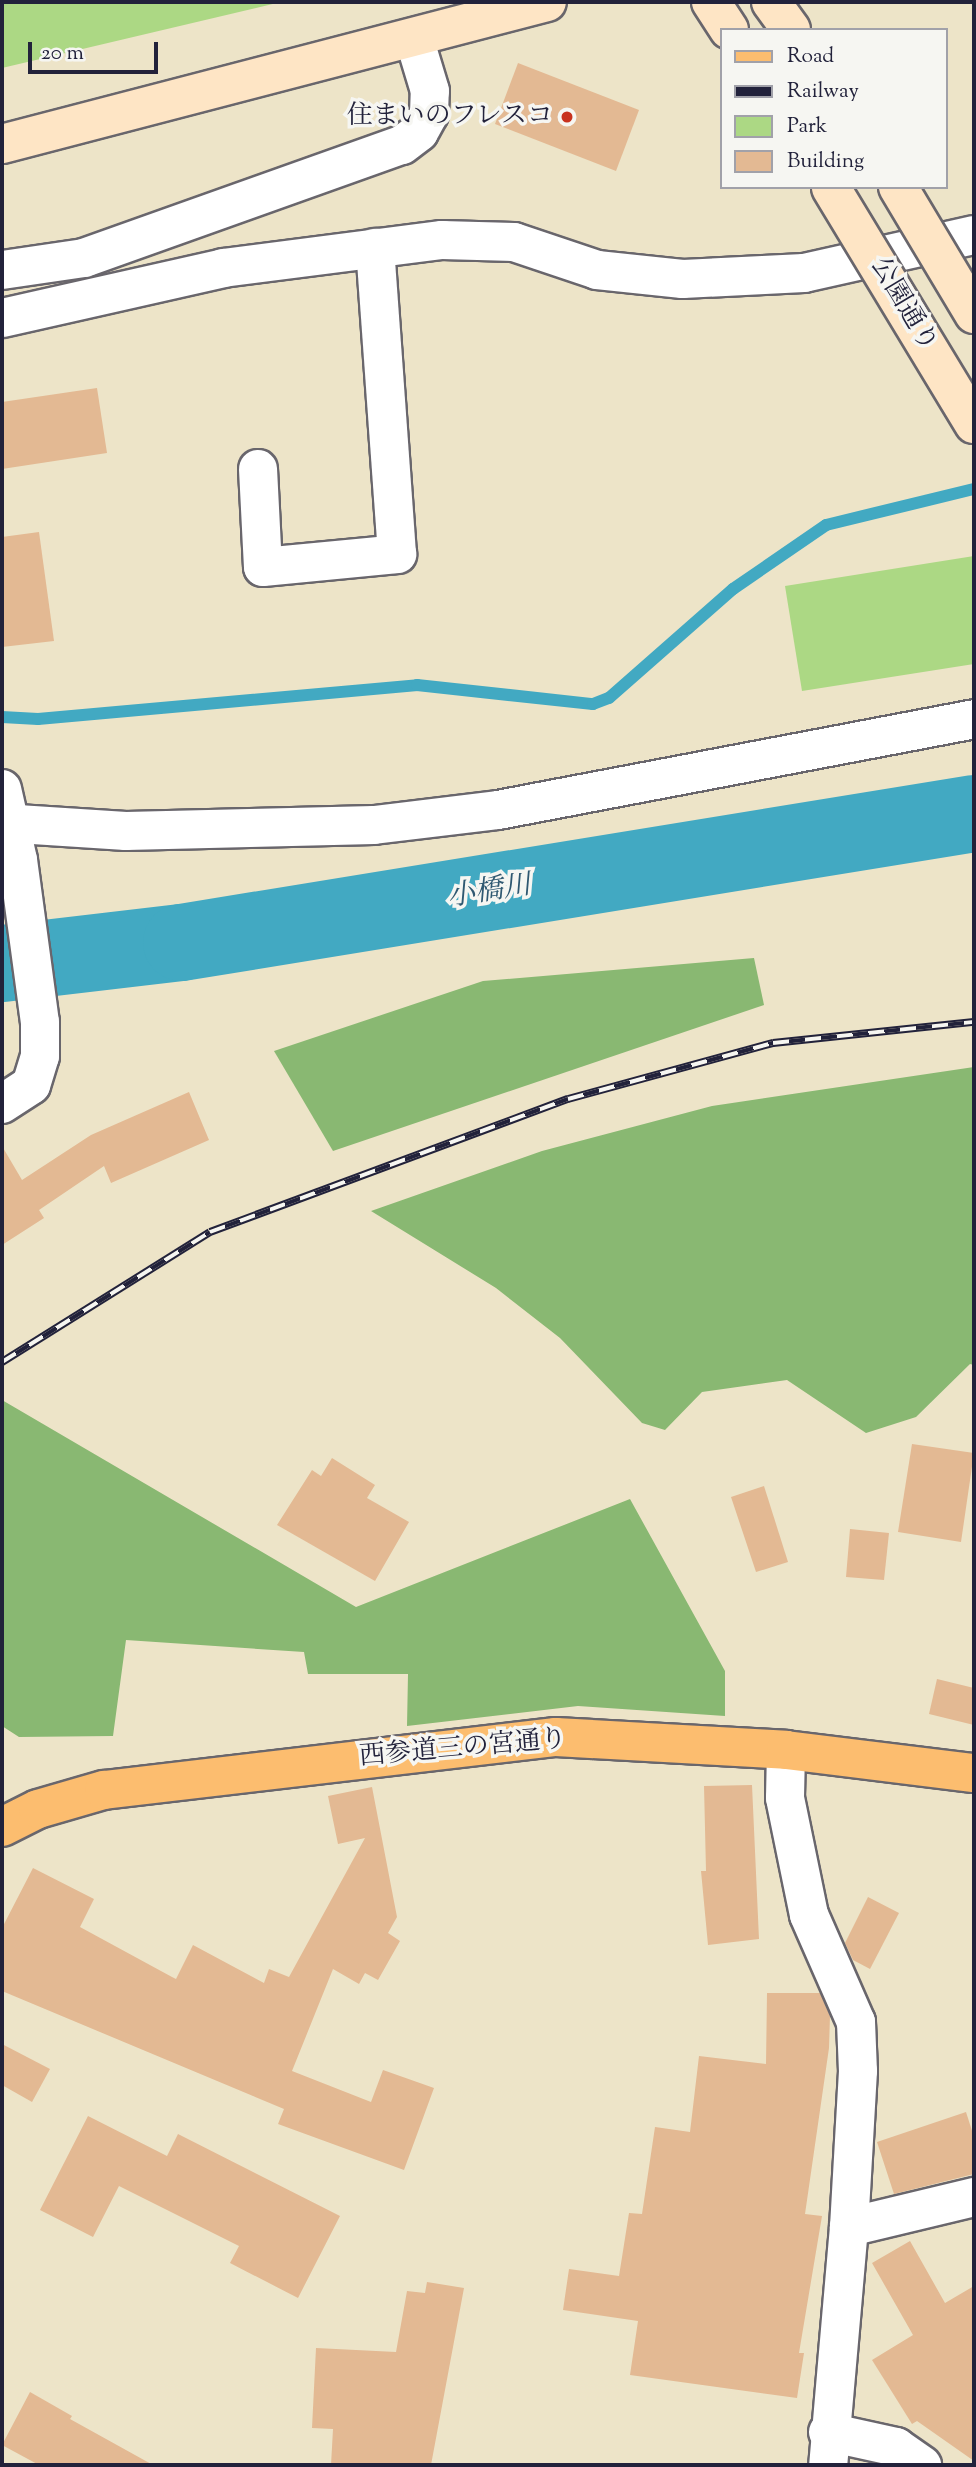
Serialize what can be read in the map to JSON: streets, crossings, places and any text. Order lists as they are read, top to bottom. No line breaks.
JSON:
{"streets":{"main road":["西参道三の宮通り"],"street":["公園通り"]},"water":["小橋川"],"places":["住まいのフレスコ"],"legend":["Road","Railway","Park","Building"],"scale_bar":"20 m"}
